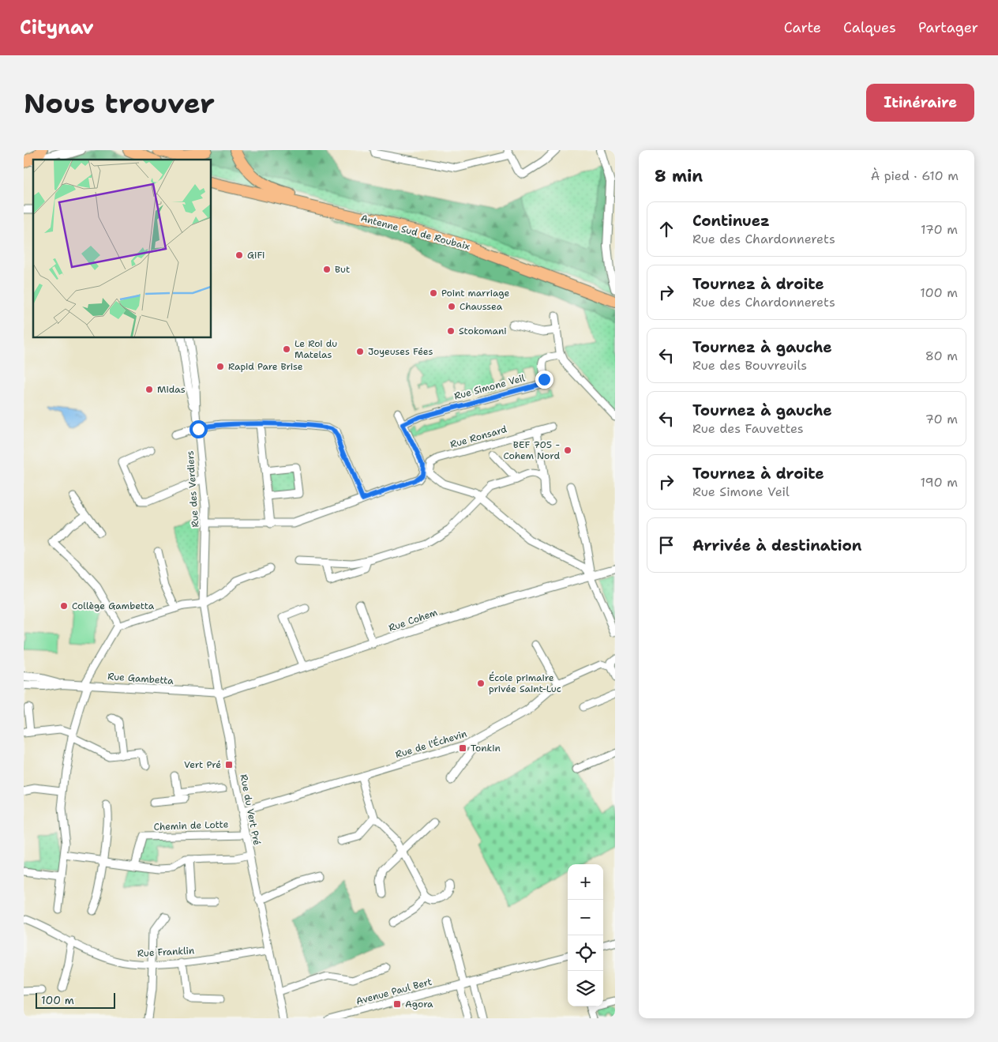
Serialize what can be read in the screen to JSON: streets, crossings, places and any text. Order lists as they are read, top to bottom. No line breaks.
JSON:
{"streets":{"highway":["Antenne Sud de Roubaix"],"street":["Rue Simone Veil","Rue Ronsard","Rue des Verdiers","Rue Cohem","Rue Gambetta","Rue de l'Échevin","Rue du Vert Pré","Chemin de Lotte","Rue Franklin","Avenue Paul Bert"]},"crossings":[["Rue Ronsard","Rue des Verdiers"],["Rue des Verdiers","Rue du Vert Pré"],["Rue Cohem","Rue Gambetta"],["Rue Cohem","Rue du Vert Pré"],["Rue Gambetta","Rue du Vert Pré"],["Rue de l'Échevin","Rue du Vert Pré"],["Rue du Vert Pré","Chemin de Lotte"],["Rue du Vert Pré","Rue Franklin"]],"places":{"other":["GiFi","But","Point marriage","Chaussea","Stokomani","Le Roi du Matelas","Joyeuses Fées","Rapid Pare Brise","Midas","BEF 705 - Cohem Nord","Collège Gambetta","École primaire privée Saint-Luc"],"transit":["Tonkin","Vert Pré","Agora"]},"scale_bar":"100 m","page":{"header":"Citynav","nav":["Carte","Calques","Partager"],"buttons":"Itinéraire","title":"Nous trouver","heading":["8 min","À pied · 610 m"],"list":[["Continuez","Rue des Chardonnerets","170 m"],["Tournez à droite","Rue des Chardonnerets","100 m"],["Tournez à gauche","Rue des Bouvreuils","80 m"],["Tournez à gauche","Rue des Fauvettes","70 m"],["Tournez à droite","Rue Simone Veil","190 m"],"Arrivée à destination"],"map_buttons":["+","−"],"scale":"100 m"}}
